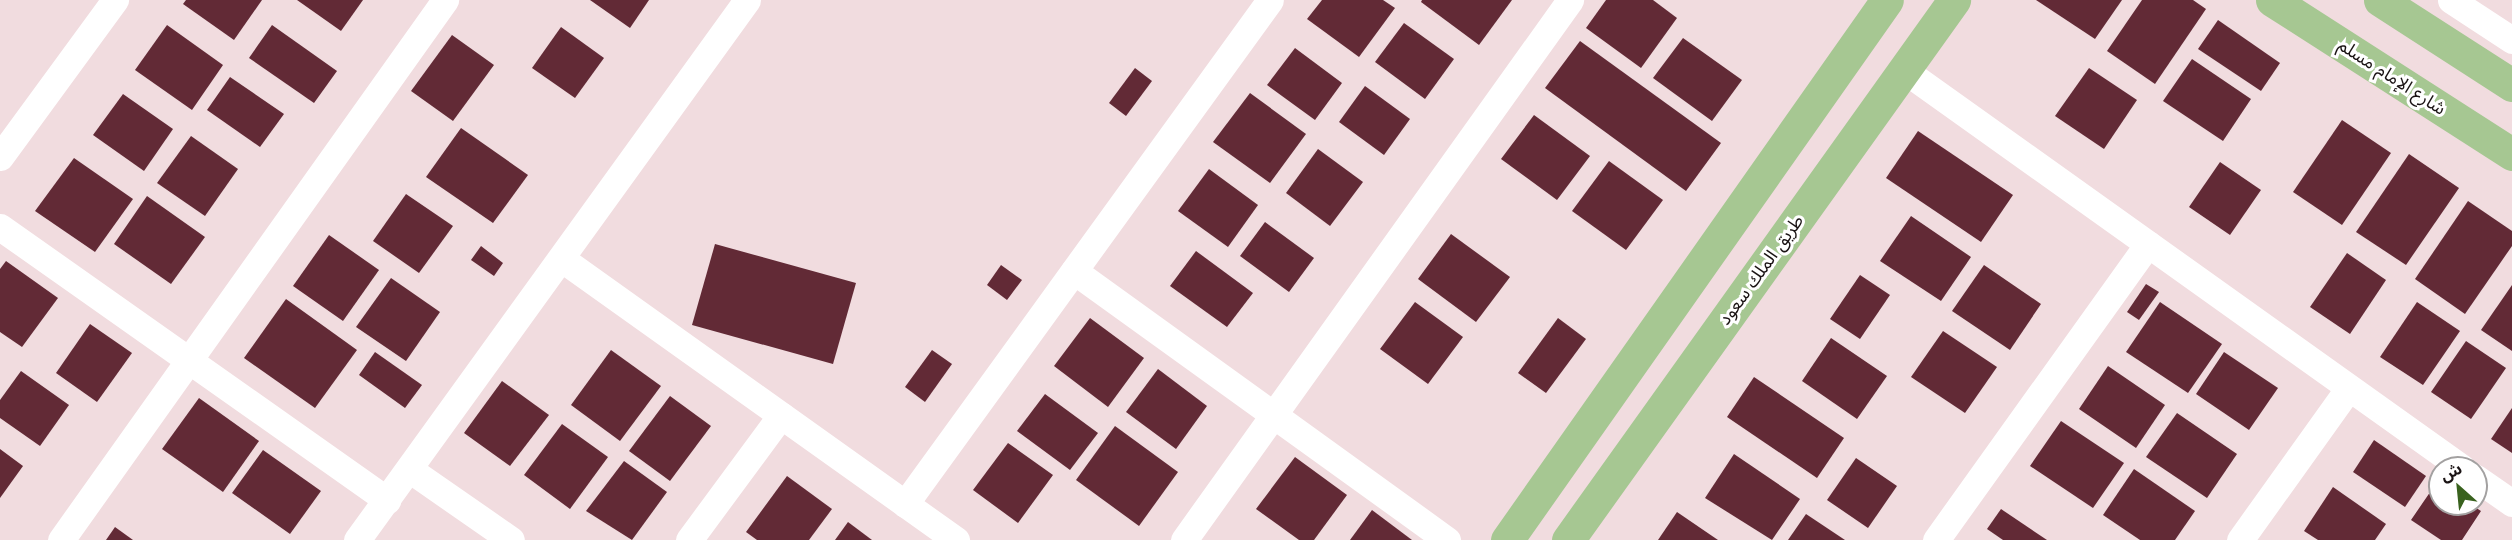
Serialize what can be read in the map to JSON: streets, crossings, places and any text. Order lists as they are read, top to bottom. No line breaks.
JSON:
{"streets":{"main road":["شارع الإمام مسلم","طريق الملك سعود"]},"north":"top left"}
